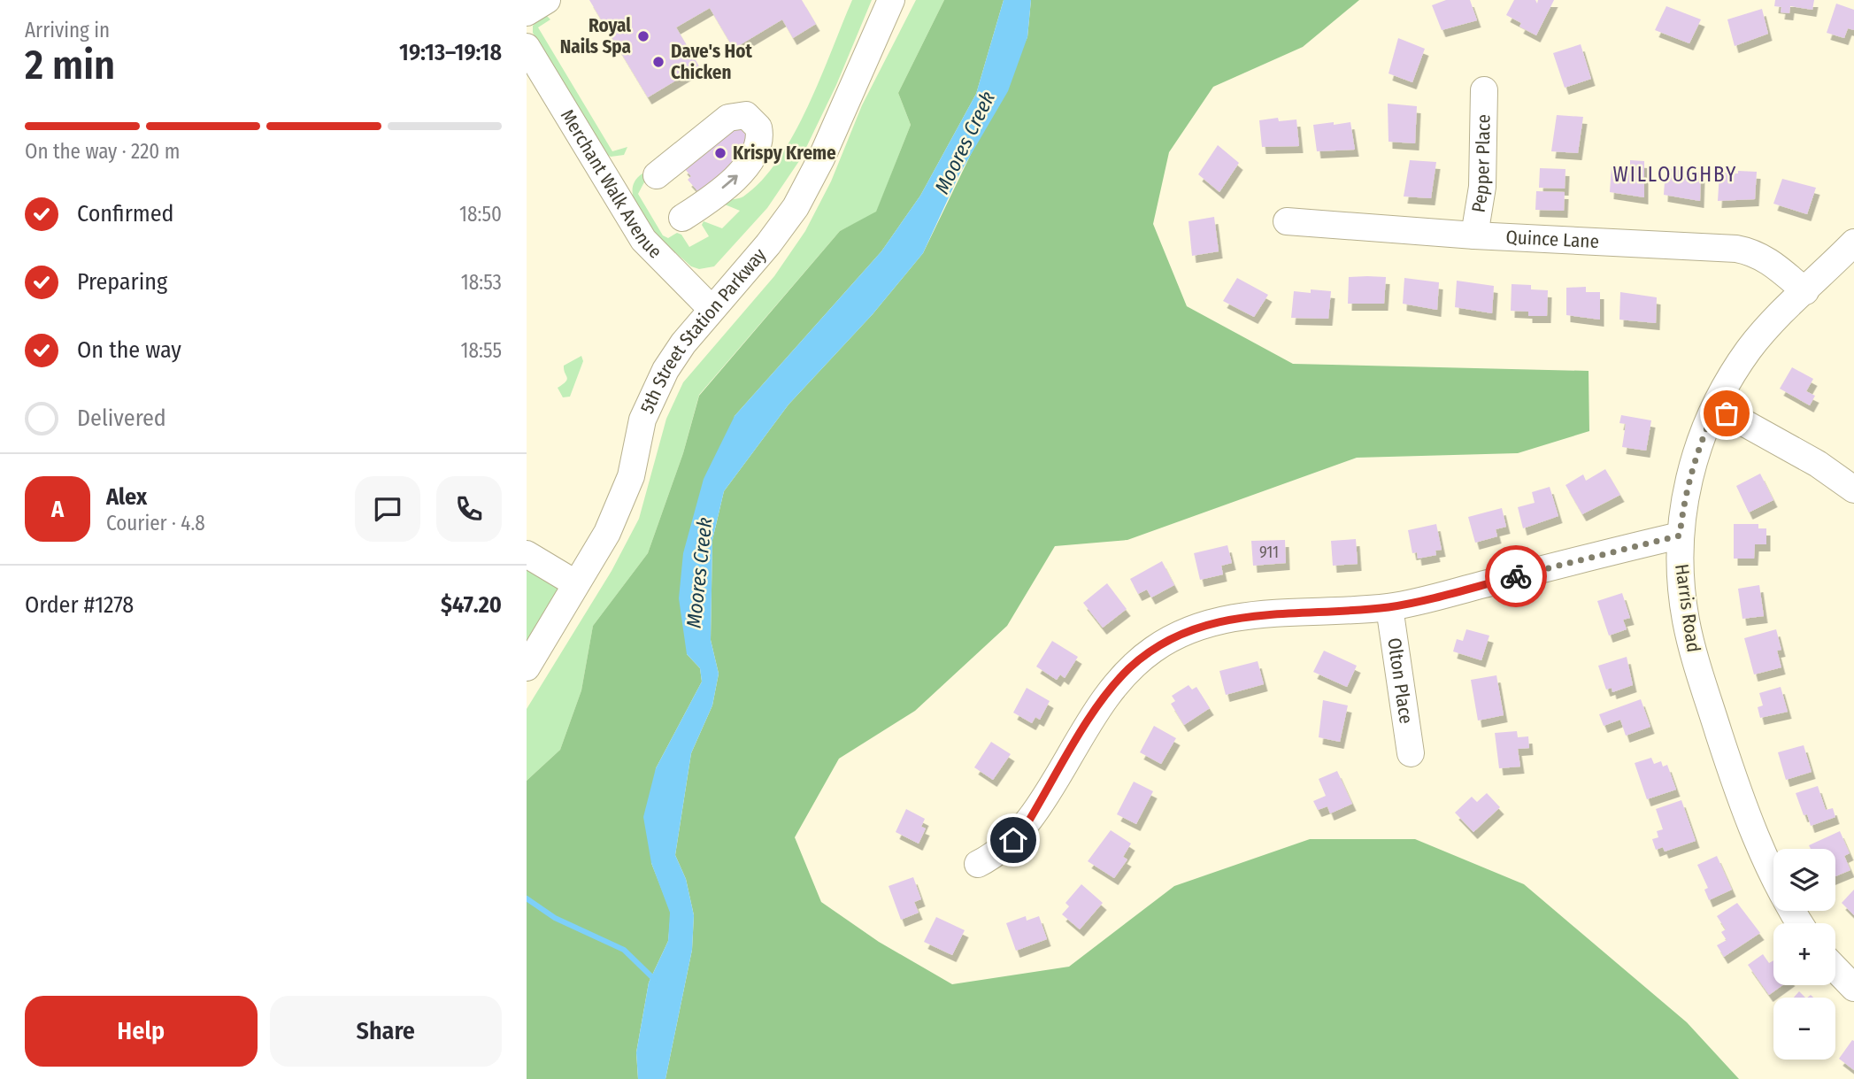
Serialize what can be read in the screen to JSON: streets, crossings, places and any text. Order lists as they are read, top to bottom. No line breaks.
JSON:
{"streets":{"street":["Pepper Place","Merchant Walk Avenue","Quince Lane","5th Street Station Parkway","Harris Road","Olton Place"]},"crossings":[["Pepper Place","Quince Lane"],["Merchant Walk Avenue","5th Street Station Parkway"],["Quince Lane","Harris Road"]],"districts":["WILLOUGHBY"],"water":["Moores Creek"],"places":["Royal Nails Spa","Dave's Hot Chicken","Krispy Kreme"],"house_numbers":["911"],"page":{"heading":["2 min","Arriving in","19:13–19:18"],"panel":["Alex","Courier · 4.8","Order #1278","$47.20"],"bar":"On the way · 220 m","list":[["Confirmed","18:50"],["Preparing","18:53"],["On the way","18:55"],"Delivered"],"round":"A","map_buttons":["+","−"],"buttons":["Help","Share"]}}
